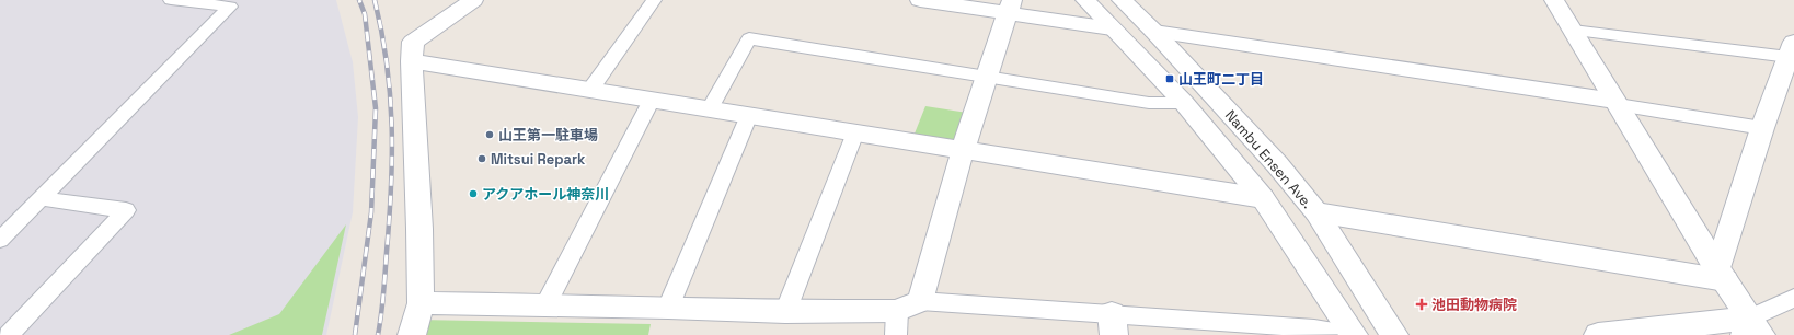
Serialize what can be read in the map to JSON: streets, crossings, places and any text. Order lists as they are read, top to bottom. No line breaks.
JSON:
{"streets":{"street":["Nambu Ensen Ave."]},"places":{"transit":["山王町二丁目"],"other":["山王第一駐車場","Mitsui Repark","アクアホール神奈川"],"health":["池田動物病院"]}}
